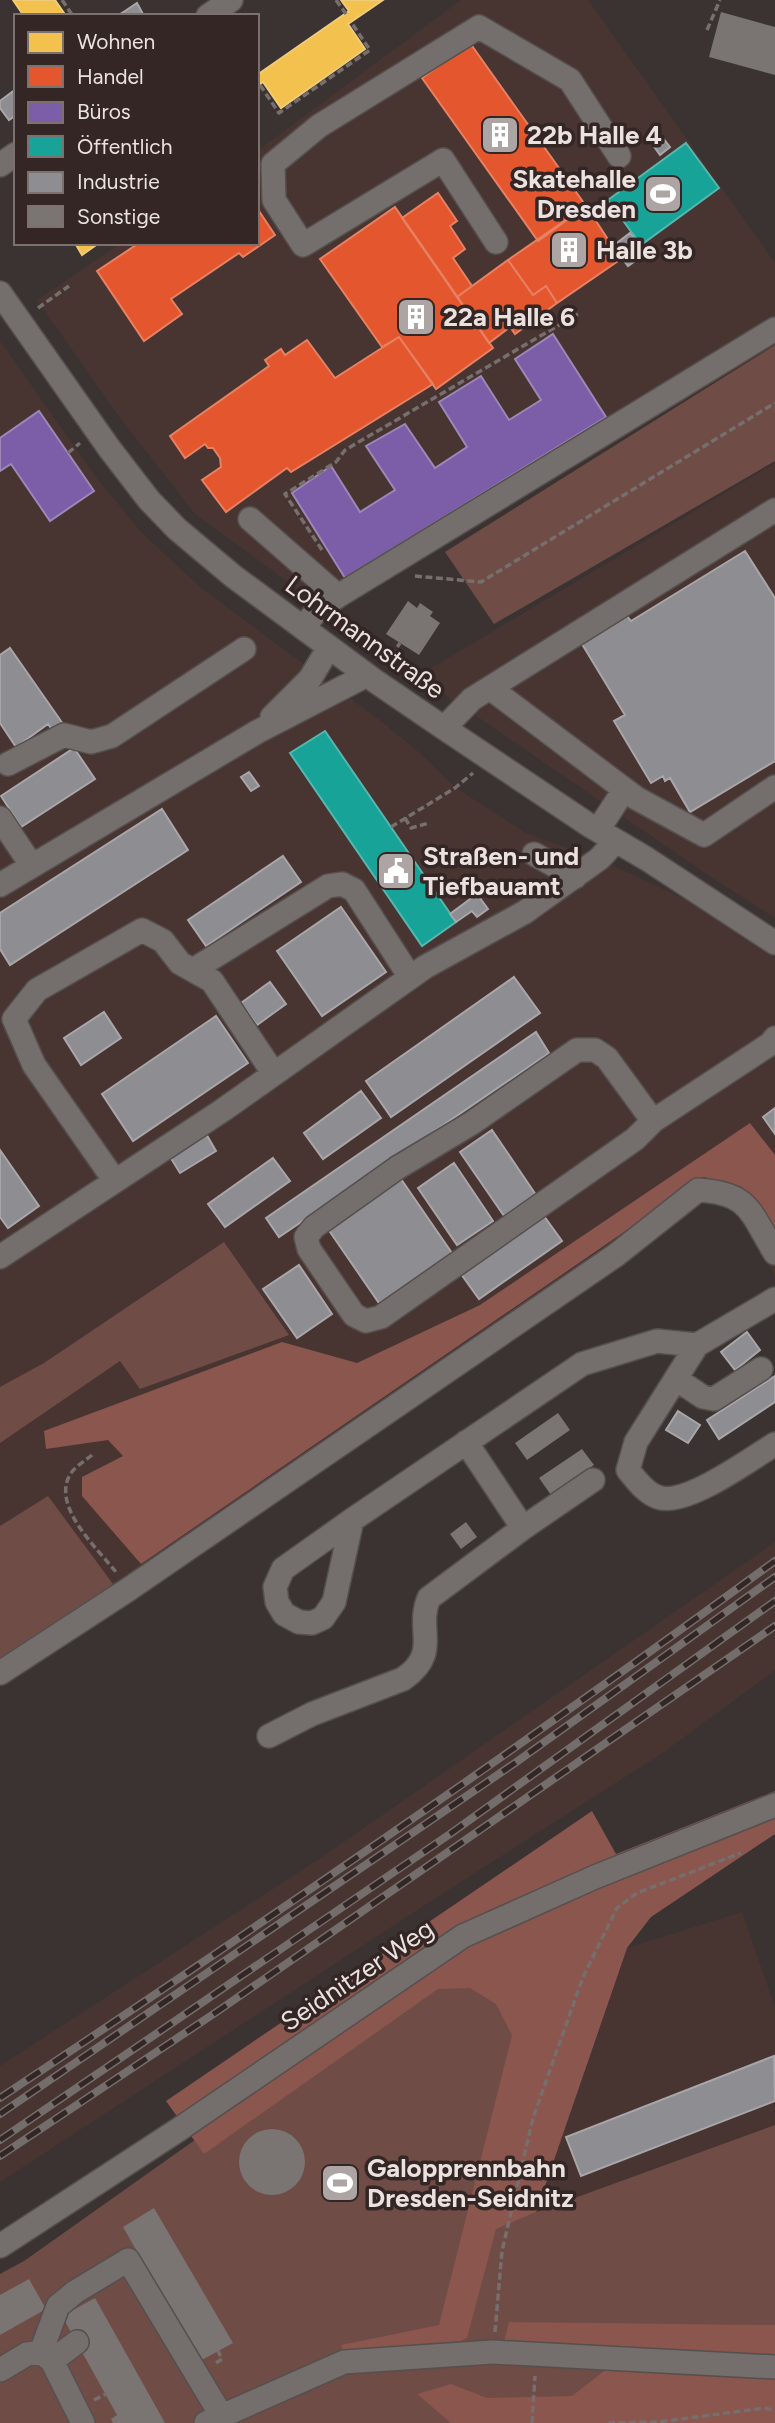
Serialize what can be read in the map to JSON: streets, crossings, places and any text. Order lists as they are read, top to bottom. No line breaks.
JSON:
{"streets":{"street":["Lohrmannstraße","Seidnitzer Weg"]},"places":{"building":["22b Halle 4","Halle 3b","22a Halle 6"],"sports":["Skatehalle Dresden","Galopprennbahn Dresden-Seidnitz"],"public building":["Straßen- und Tiefbauamt"]},"legend":["Wohnen","Handel","Büros","Öffentlich","Industrie","Sonstige"]}
